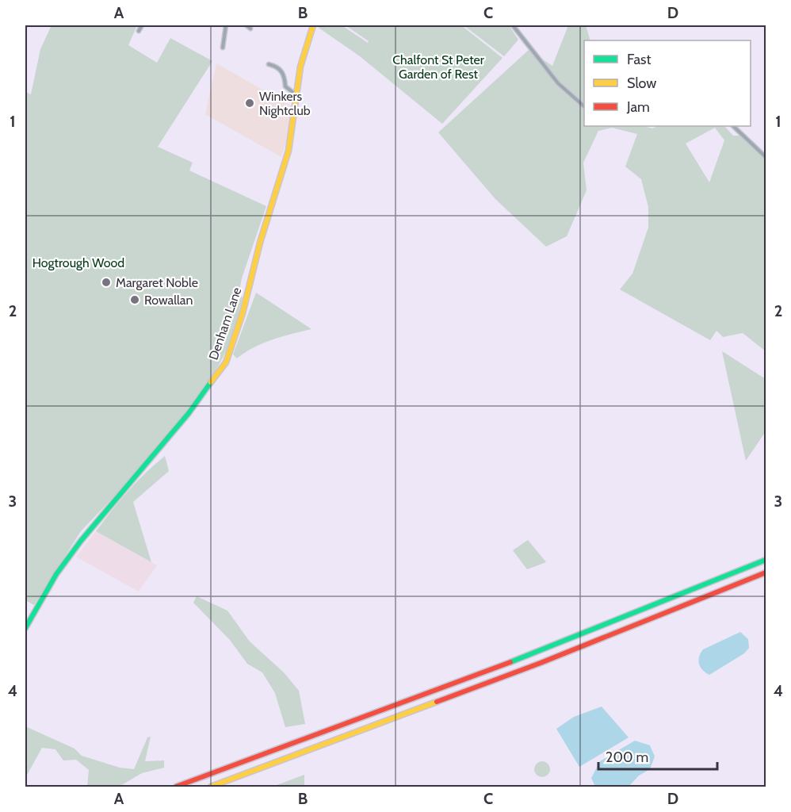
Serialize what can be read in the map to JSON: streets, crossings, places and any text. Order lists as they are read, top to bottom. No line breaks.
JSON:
{"streets":{"main road":["Denham Lane"]},"parks":["Chalfont St Peter Garden of Rest","Hogtrough Wood"],"places":["Winkers Nightclub","Margaret Noble","Rowallan"],"legend":["Fast","Slow","Jam"],"scale_bar":"200 m","grid":{"columns":["A","B","C","D"],"rows":["1","2","3","4"]}}
